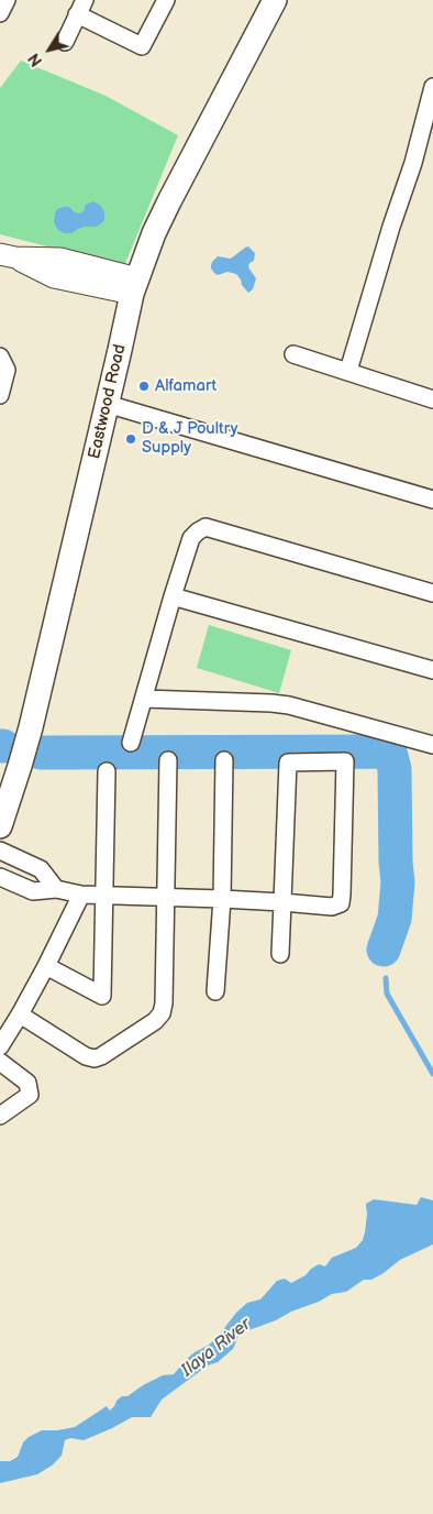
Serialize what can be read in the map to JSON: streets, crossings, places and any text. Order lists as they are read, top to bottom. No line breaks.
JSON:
{"streets":{"main road":["Eastwood Road"]},"water":["Ilaya River"],"places":["Alfamart","D & J Poultry Supply"],"north":"bottom left"}
